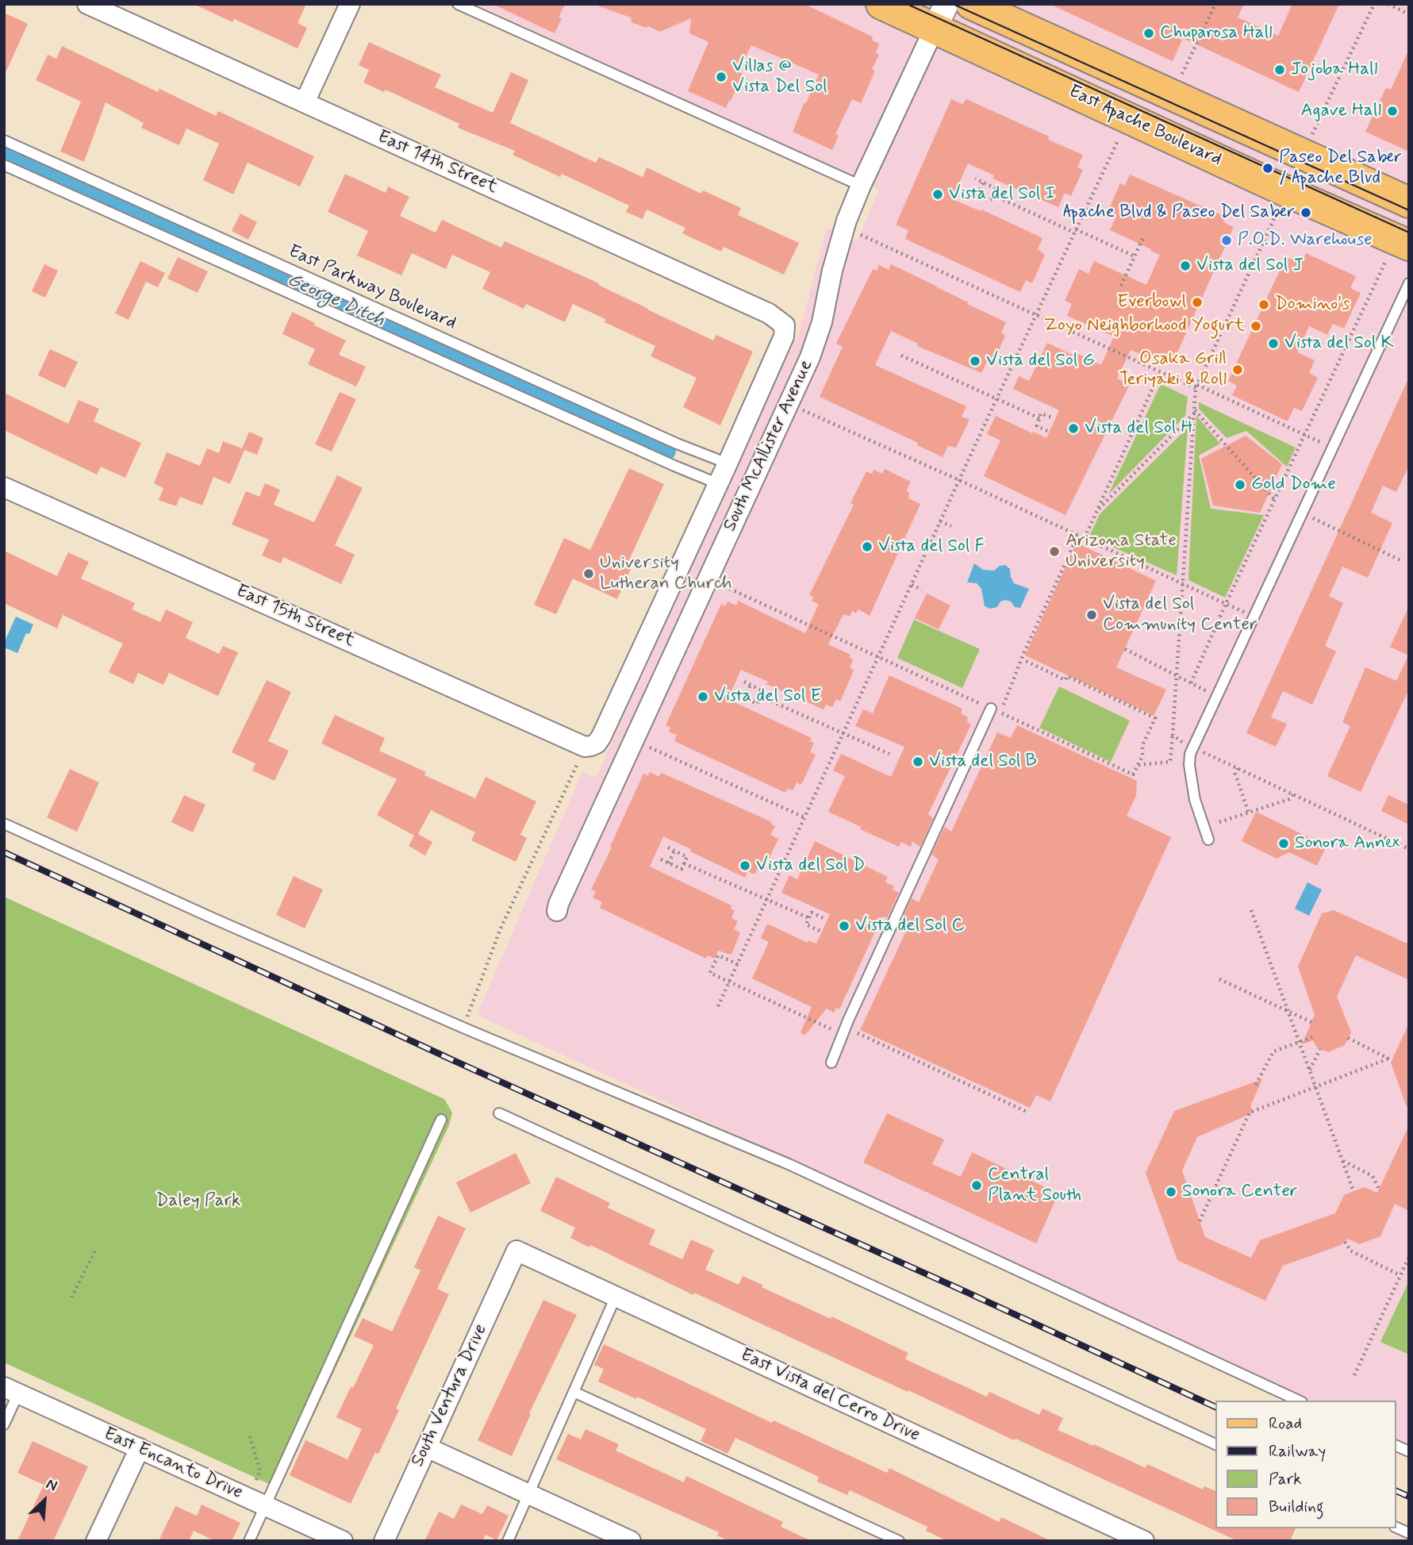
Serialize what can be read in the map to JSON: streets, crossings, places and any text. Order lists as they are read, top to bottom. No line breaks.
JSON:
{"streets":{"main road":["East Apache Boulevard"],"street":["East 14th Street","South McAllister Avenue","East 15th Street","South Ventura Drive","East Vista del Cerro Drive","East Encanto Drive"],"lane":["East Parkway Boulevard"]},"crossings":[["East Apache Boulevard","South McAllister Avenue"],["East 14th Street","South McAllister Avenue"],["East Parkway Boulevard","South McAllister Avenue"],["South McAllister Avenue","East 15th Street"],["South Ventura Drive","East Vista del Cerro Drive"]],"water":["George Ditch"],"parks":["Daley Park"],"places":["Chuparosa Hall","Jojoba Hall","Villas @ Vista Del Sol","Agave Hall","Paseo Del Saber / Apache Blvd","Vista del Sol I","Apache Blvd & Paseo Del Saber","P.O.D. Warehouse","Vista del Sol J","Everbowl","Domino's","Zoyo Neighborhood Yogurt","Vista del Sol K","Vista del Sol G","Osaka Grill Teriyaki & Roll","Vista del Sol H","Gold Dome","Vista del Sol F","Arizona State University","University Lutheran Church","Vista del Sol Community Center","Vista del Sol E","Vista del Sol B","Sonora Annex","Vista del Sol D","Vista del Sol C","Central Plant South","Sonora Center"],"legend":["Road","Railway","Park","Building"],"north":"top right"}
